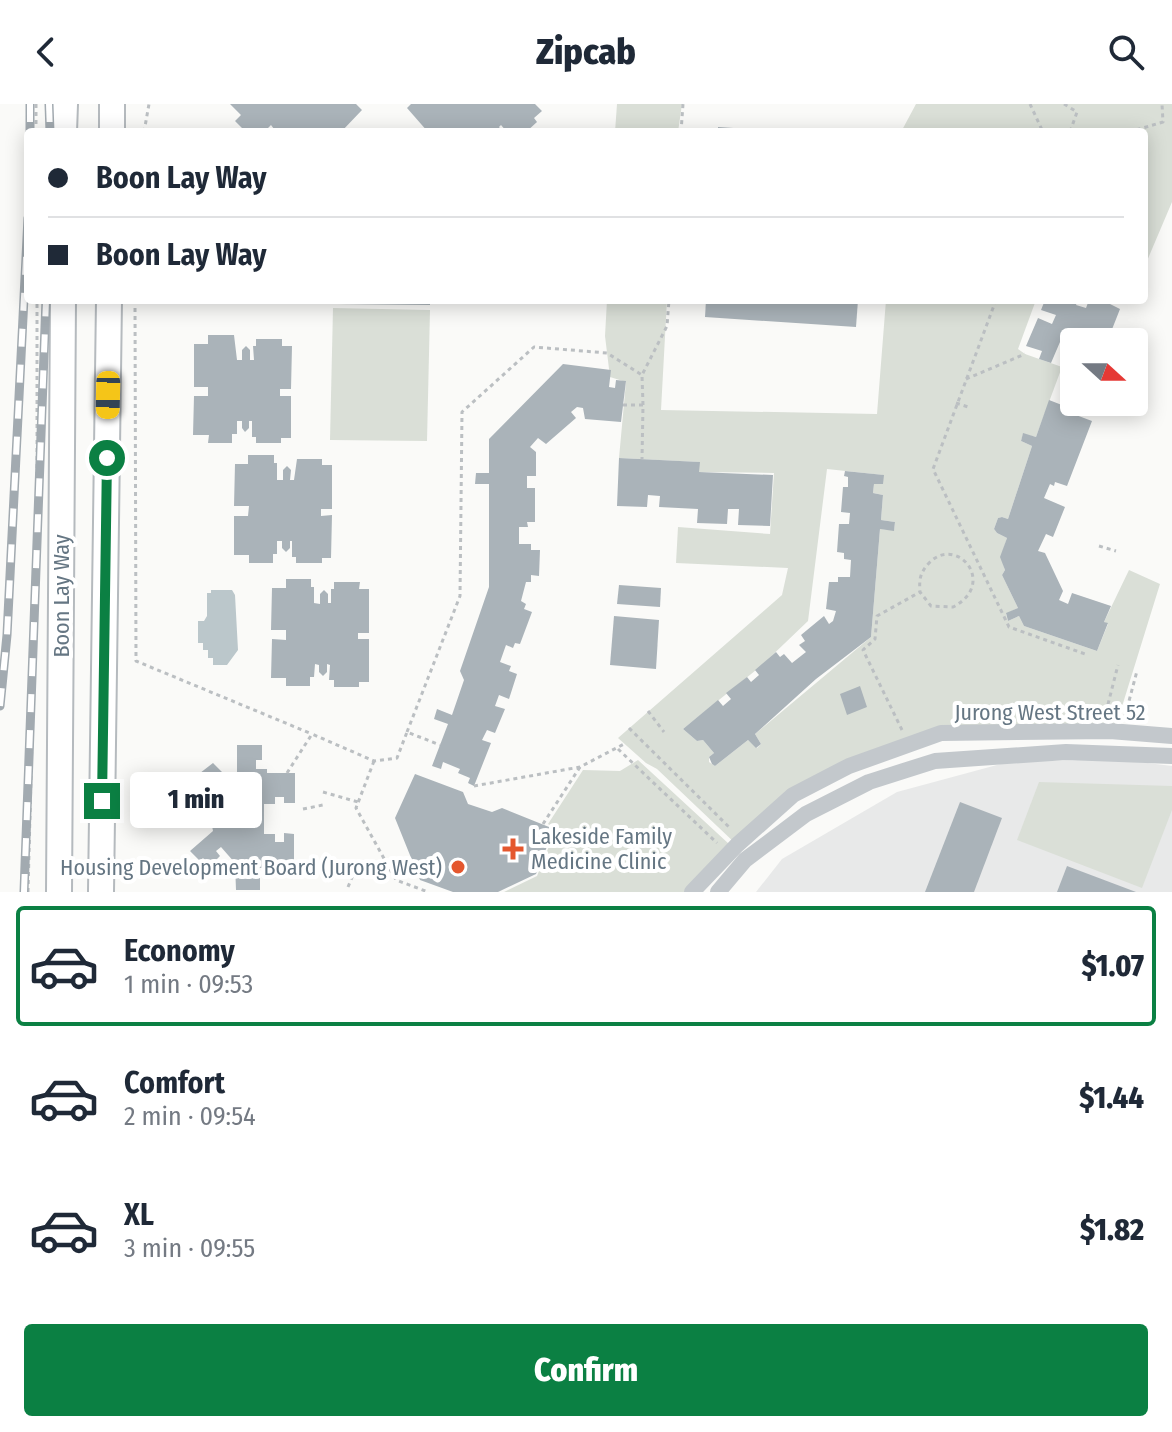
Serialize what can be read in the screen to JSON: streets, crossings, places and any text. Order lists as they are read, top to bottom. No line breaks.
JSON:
{"streets":{"main road":["Boon Lay Way"],"street":["Jurong West Street 52"]},"places":{"health":["Lakeside Family Medicine Clinic"],"other":["Housing Development Board (Jurong West)"]},"north":"right","page":{"header":"Zipcab","banner":["Boon Lay Way","Boon Lay Way"],"bubble":"1 min","list":[{"name":"Economy","note":"1 min · 09:53","value":"$1.07"},{"name":"Comfort","note":"2 min · 09:54","value":"$1.44"},{"name":"XL","note":"3 min · 09:55","value":"$1.82"}],"buttons":"Confirm"}}
